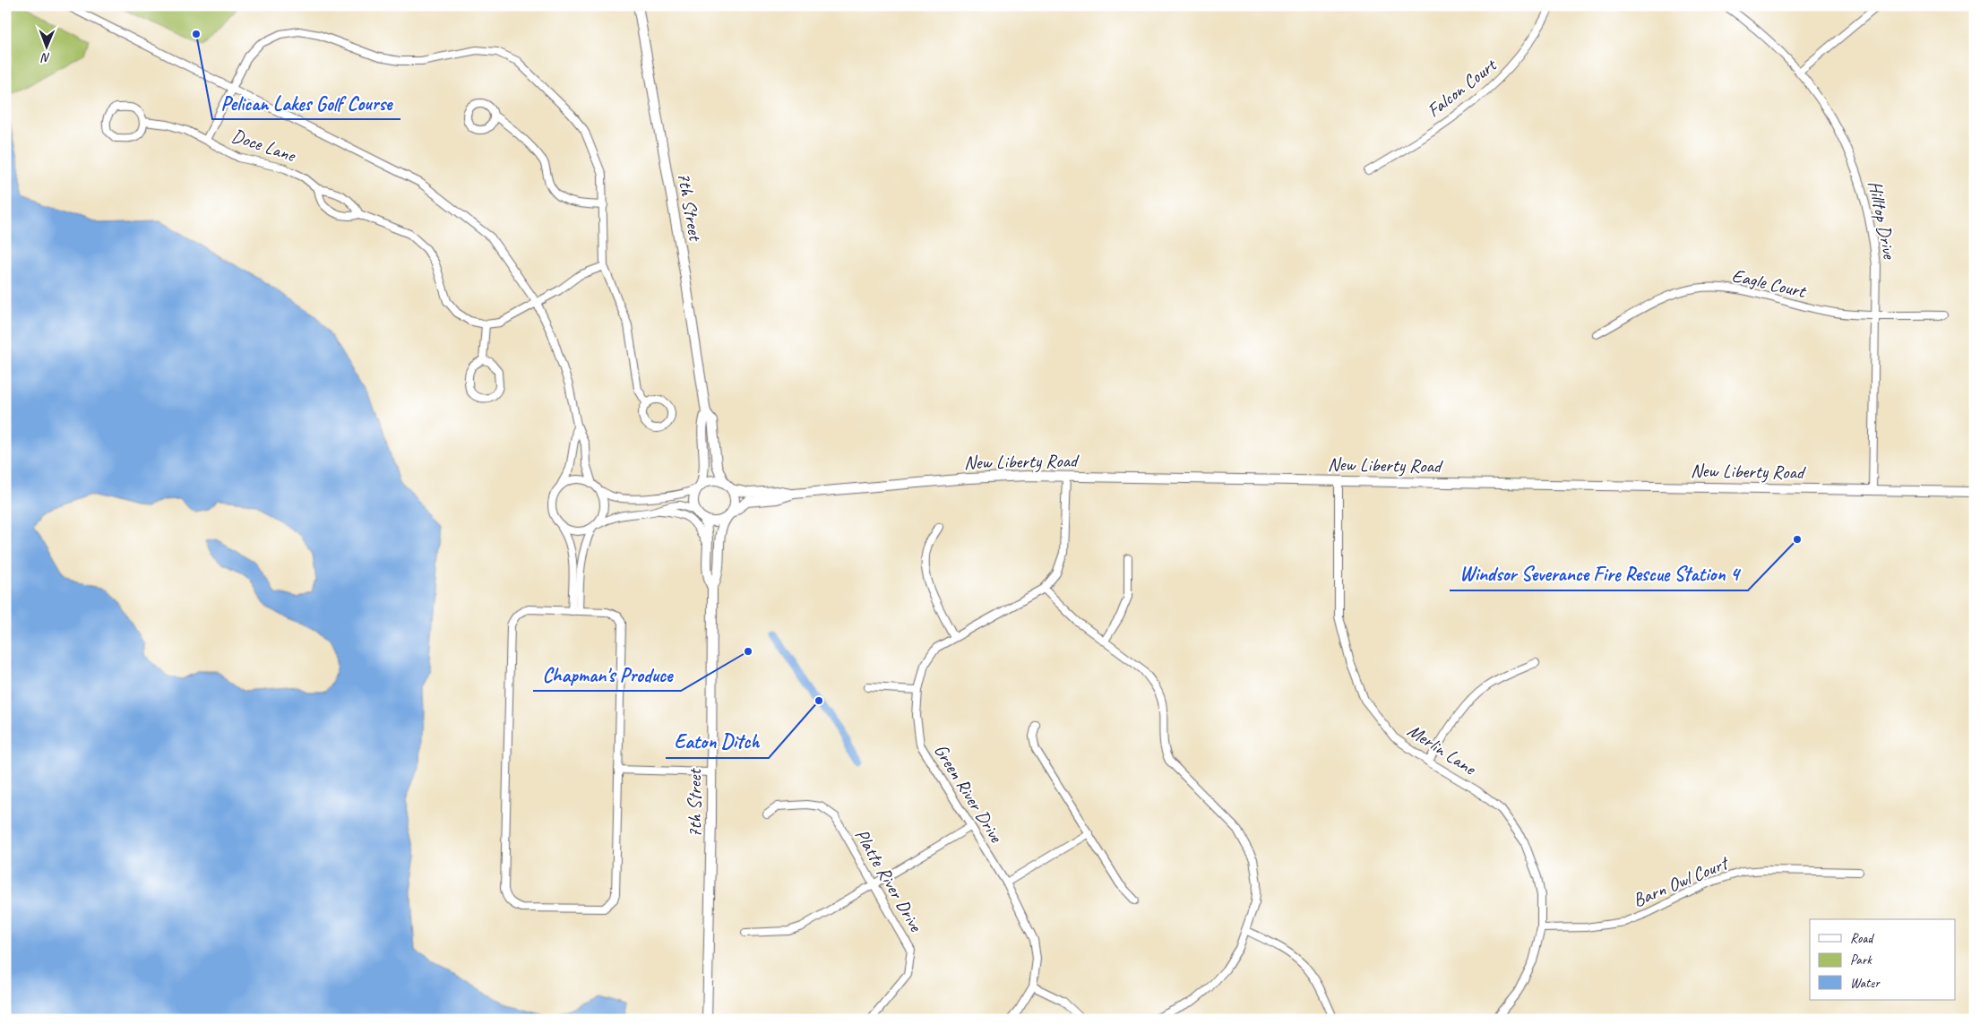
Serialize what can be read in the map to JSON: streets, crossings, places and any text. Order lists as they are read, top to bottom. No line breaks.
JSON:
{"streets":{"street":["Falcon Court","Doce Lane","7th Street","Hilltop Drive","Eagle Court","New Liberty Road","Merlin Lane","Green River Drive","Platte River Drive","Barn Owl Court"]},"crossings":[["7th Street","New Liberty Road"],["Hilltop Drive","Eagle Court"],["Hilltop Drive","New Liberty Road"],["New Liberty Road","Merlin Lane"],["New Liberty Road","Green River Drive"],["Merlin Lane","Barn Owl Court"]],"places":["Pelican Lakes Golf Course","Windsor Severance Fire Rescue Station 4","Chapman's Produce","Eaton Ditch"],"legend":["Road","Park","Water"],"north":"bottom"}
